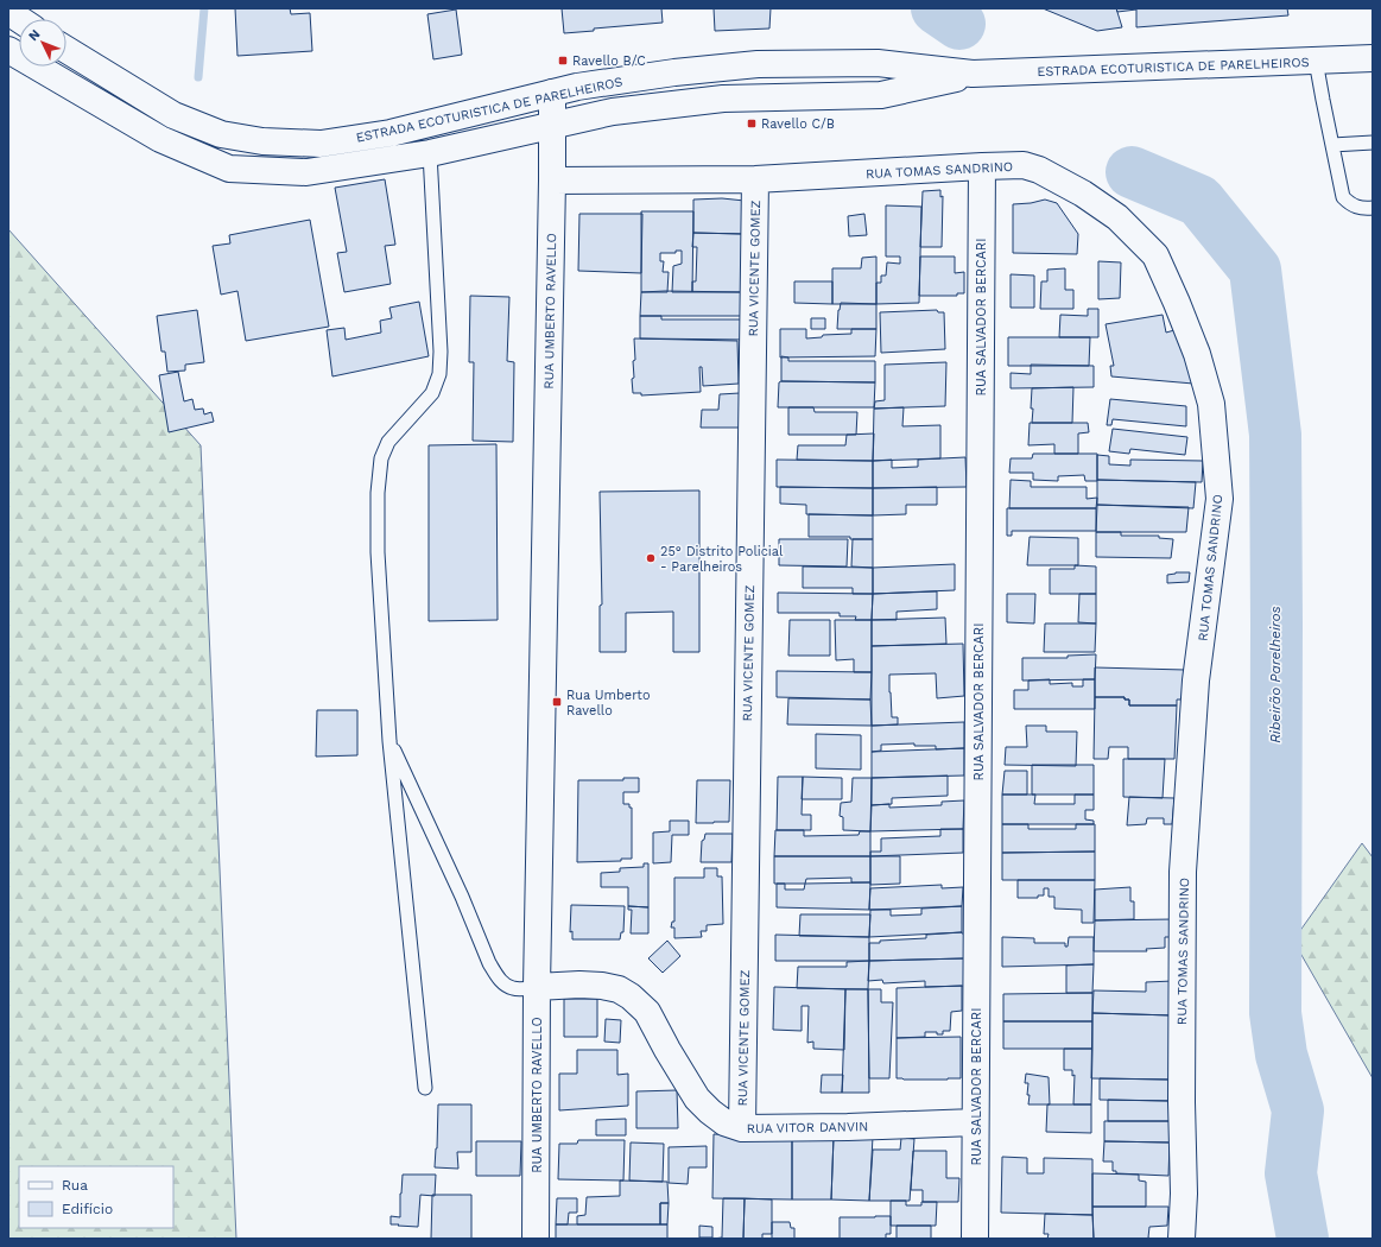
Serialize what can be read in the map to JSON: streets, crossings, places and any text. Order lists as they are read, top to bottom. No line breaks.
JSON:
{"streets":{"street":["ESTRADA ECOTURISTICA DE PARELHEIROS","RUA TOMAS SANDRINO","RUA VICENTE GOMEZ","RUA UMBERTO RAVELLO","RUA SALVADOR BERCARI","RUA VITOR DANVIN"]},"crossings":[["ESTRADA ECOTURISTICA DE PARELHEIROS","RUA UMBERTO RAVELLO"],["RUA TOMAS SANDRINO","RUA VICENTE GOMEZ"],["RUA TOMAS SANDRINO","RUA UMBERTO RAVELLO"],["RUA TOMAS SANDRINO","RUA SALVADOR BERCARI"],["RUA VICENTE GOMEZ","RUA VITOR DANVIN"],["RUA UMBERTO RAVELLO","RUA VITOR DANVIN"],["RUA SALVADOR BERCARI","RUA VITOR DANVIN"]],"water":["Ribeirão Parelheiros"],"places":{"transit":["Ravello B/C","Ravello C/B","Rua Umberto Ravello"],"other":["25° Distrito Policial - Parelheiros"]},"legend":["Rua","Edifício"],"north":"top left"}
